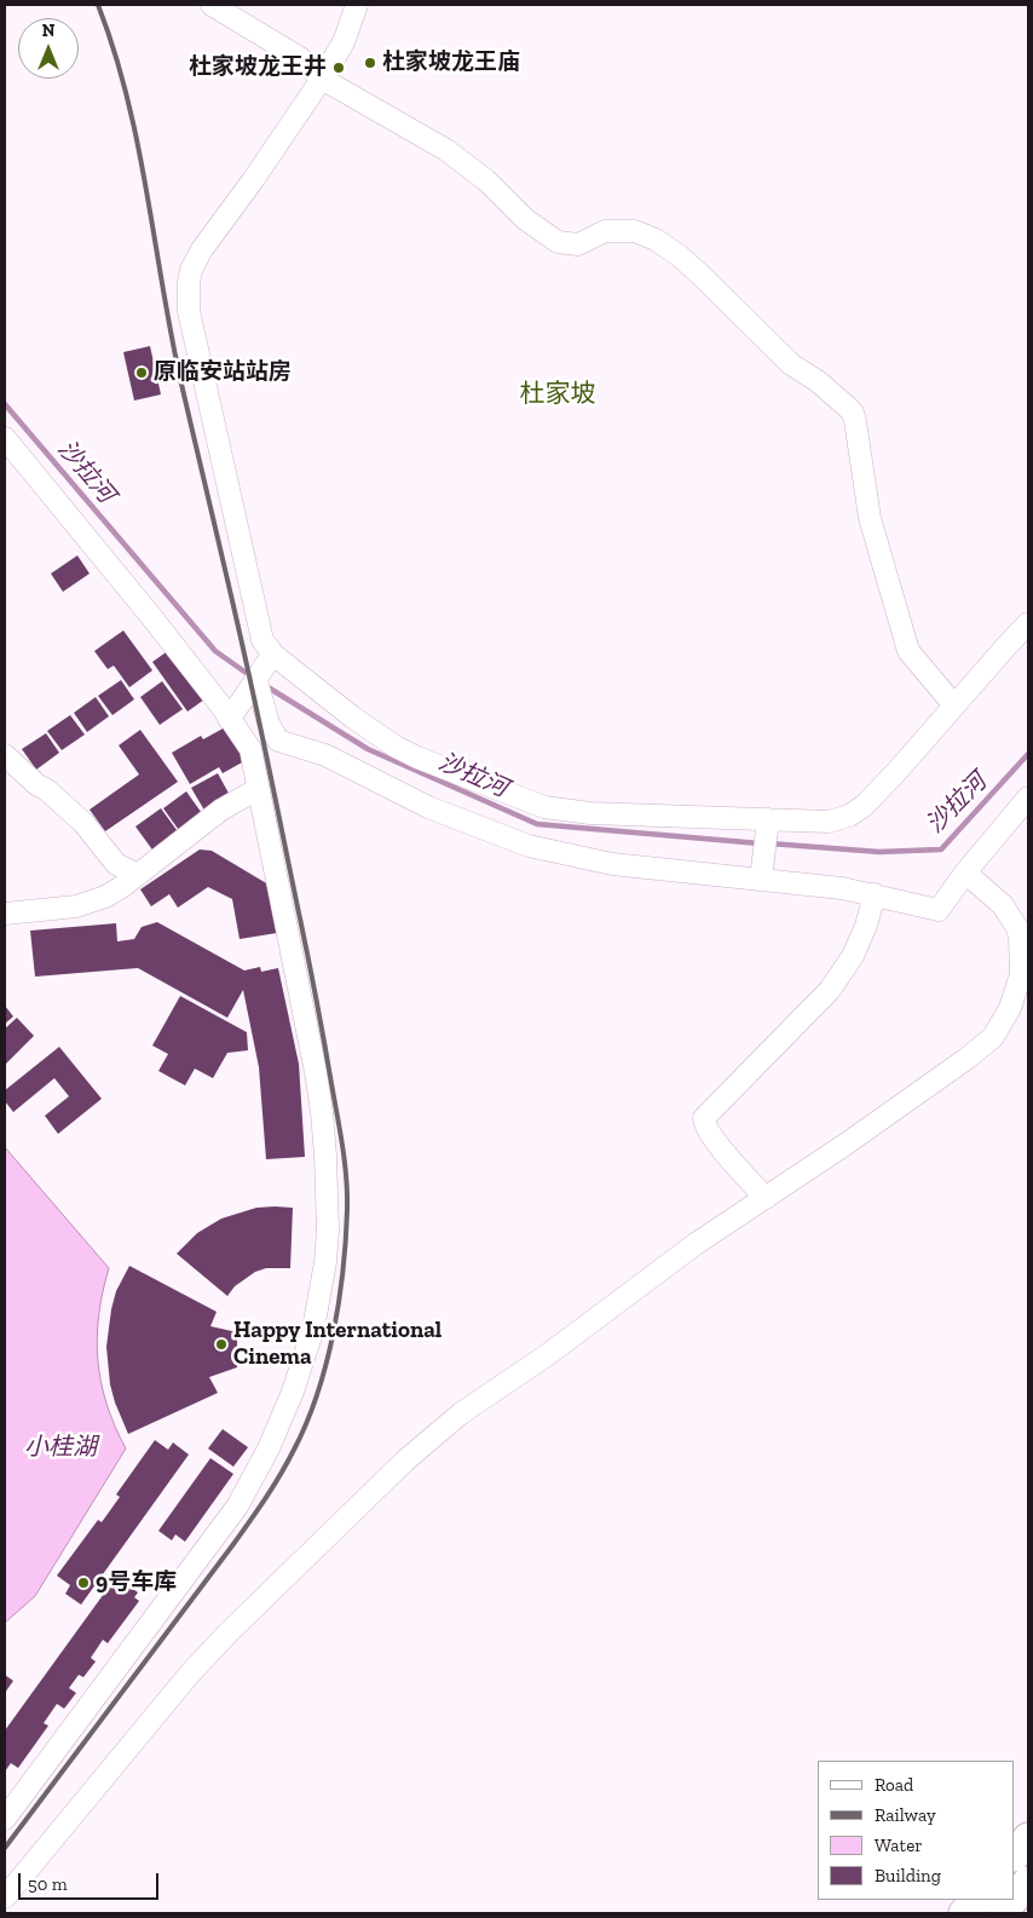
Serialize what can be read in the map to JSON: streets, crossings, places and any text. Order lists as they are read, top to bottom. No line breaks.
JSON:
{"districts":["杜家坡"],"water":["沙拉河","小桂湖"],"places":["杜家坡龙王庙","杜家坡龙王井","原临安站站房","Happy International Cinema","9号车库"],"legend":["Road","Railway","Water","Building"],"scale_bar":"50 m","north":"top"}
